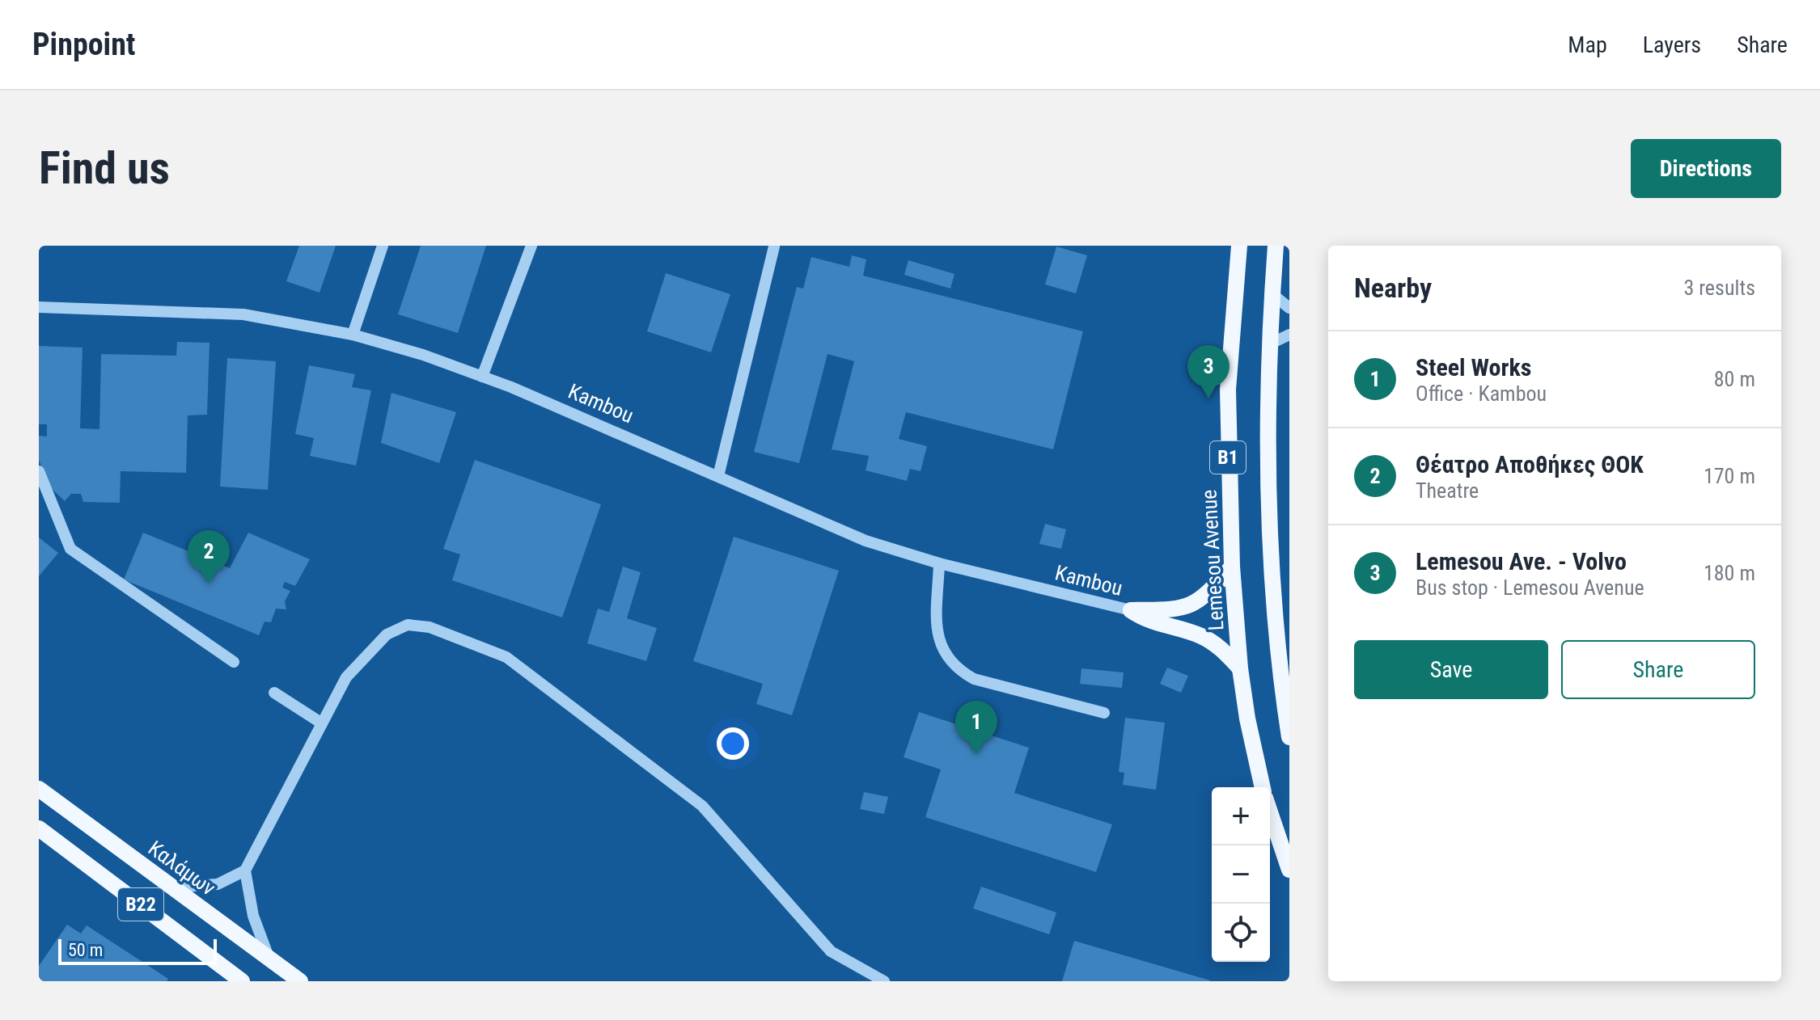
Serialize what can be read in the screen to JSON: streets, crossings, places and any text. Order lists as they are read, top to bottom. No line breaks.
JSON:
{"streets":{"main road":["B1","Lemesou Avenue","Καλάμων","B22"],"street":["Kambou"]},"scale_bar":"50 m","page":{"header":"Pinpoint","nav":["Map","Layers","Share"],"buttons":["Directions",["Save","Share"]],"title":"Find us","heading":["Nearby","3 results"],"list":[{"mark":"1","name":"Steel Works","note":"Office · Kambou","value":"80 m"},{"mark":"2","name":"Θέατρο Αποθήκες ΘΟΚ","note":"Theatre","value":"170 m"},{"mark":"3","name":"Lemesou Ave. - Volvo","note":"Bus stop · Lemesou Avenue","value":"180 m"}],"pins":["3","2","1"],"map_buttons":["+","−"],"scale":"50 m"}}
